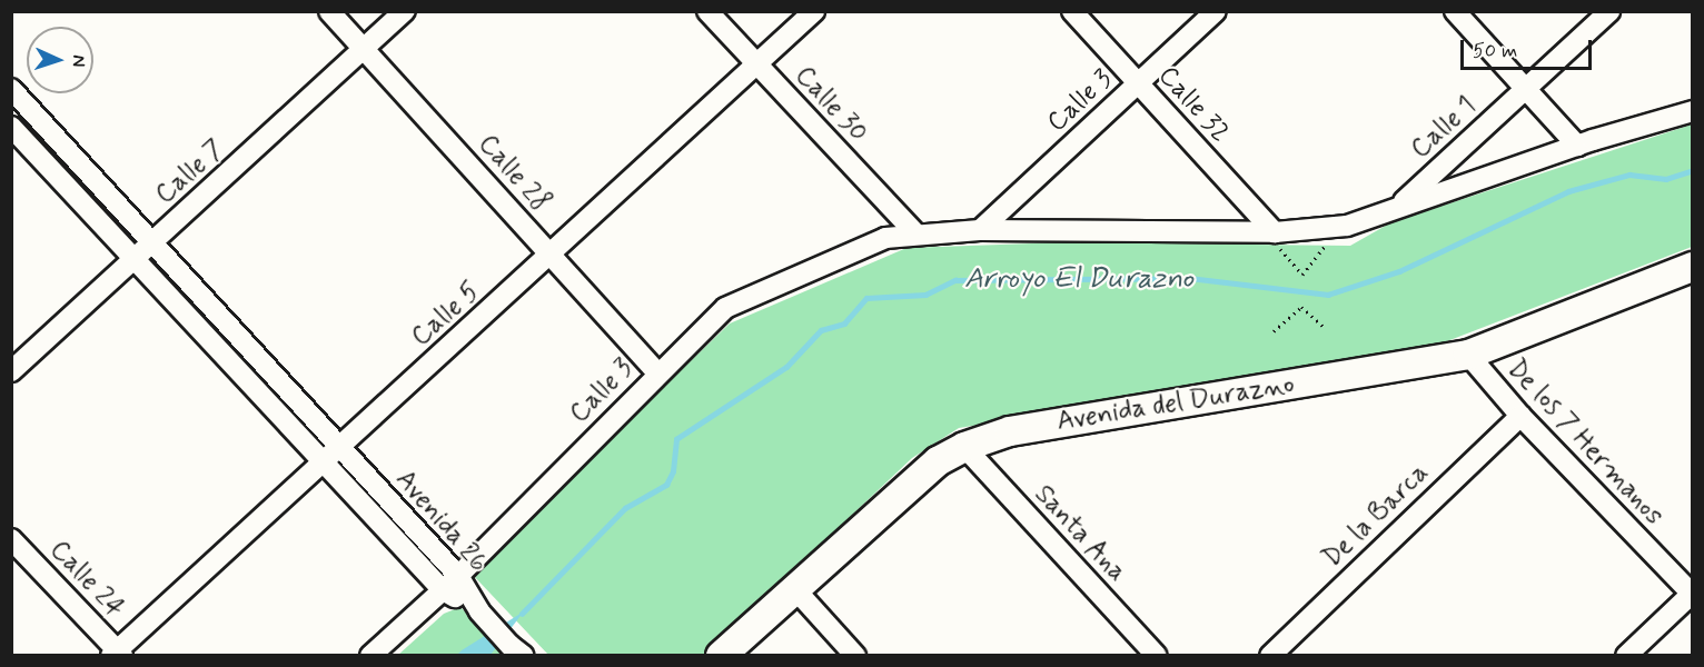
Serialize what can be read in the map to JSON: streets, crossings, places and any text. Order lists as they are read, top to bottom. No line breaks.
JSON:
{"streets":{"main road":["Avenida del Durazno"],"street":["Calle 3","Calle 30","Calle 32","Calle 1","Calle 7","Calle 28","Calle 5","De los 7 Hermanos","De la Barca","Avenida 26","Santa Ana","Calle 24"]},"crossings":[["Calle 3","Calle 30"],["Calle 3","Calle 32"],["Calle 3","Calle 1"],["Calle 3","Calle 28"],["Calle 3","Avenida 26"],["Calle 30","Calle 5"],["Calle 32","Calle 1"],["Calle 7","Calle 28"],["Calle 7","Avenida 26"],["Calle 28","Calle 5"],["Calle 5","Avenida 26"],["Calle 5","Calle 24"],["Avenida del Durazno","De los 7 Hermanos"],["Avenida del Durazno","Santa Ana"],["De los 7 Hermanos","De la Barca"]],"water":["Arroyo El Durazno"],"scale_bar":"50 m","north":"right"}
